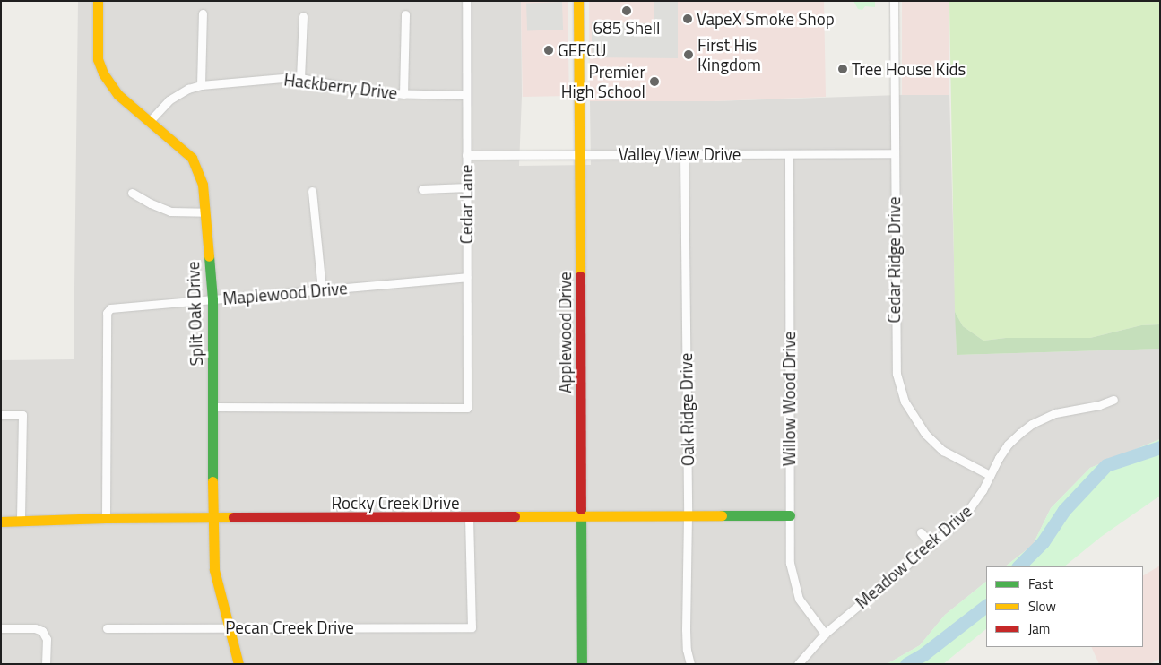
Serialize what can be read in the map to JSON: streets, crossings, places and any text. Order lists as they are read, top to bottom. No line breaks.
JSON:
{"streets":{"street":["Hackberry Drive","Valley View Drive","Cedar Lane","Cedar Ridge Drive","Maplewood Drive","Split Oak Drive","Applewood Drive","Willow Wood Drive","Oak Ridge Drive","Rocky Creek Drive","Meadow Creek Drive","Pecan Creek Drive"]},"crossings":[["Hackberry Drive","Cedar Lane"],["Hackberry Drive","Split Oak Drive"],["Valley View Drive","Cedar Lane"],["Valley View Drive","Cedar Ridge Drive"],["Valley View Drive","Applewood Drive"],["Valley View Drive","Willow Wood Drive"],["Valley View Drive","Oak Ridge Drive"],["Cedar Lane","Maplewood Drive"],["Cedar Lane","Split Oak Drive"],["Cedar Ridge Drive","Meadow Creek Drive"],["Maplewood Drive","Split Oak Drive"],["Maplewood Drive","Rocky Creek Drive"],["Split Oak Drive","Rocky Creek Drive"],["Split Oak Drive","Pecan Creek Drive"],["Applewood Drive","Rocky Creek Drive"],["Willow Wood Drive","Rocky Creek Drive"],["Willow Wood Drive","Meadow Creek Drive"],["Oak Ridge Drive","Rocky Creek Drive"],["Rocky Creek Drive","Pecan Creek Drive"]],"places":["685 Shell","VapeX Smoke Shop","GEFCU","First His Kingdom","Tree House Kids","Premier High School"],"legend":["Fast","Slow","Jam"]}
